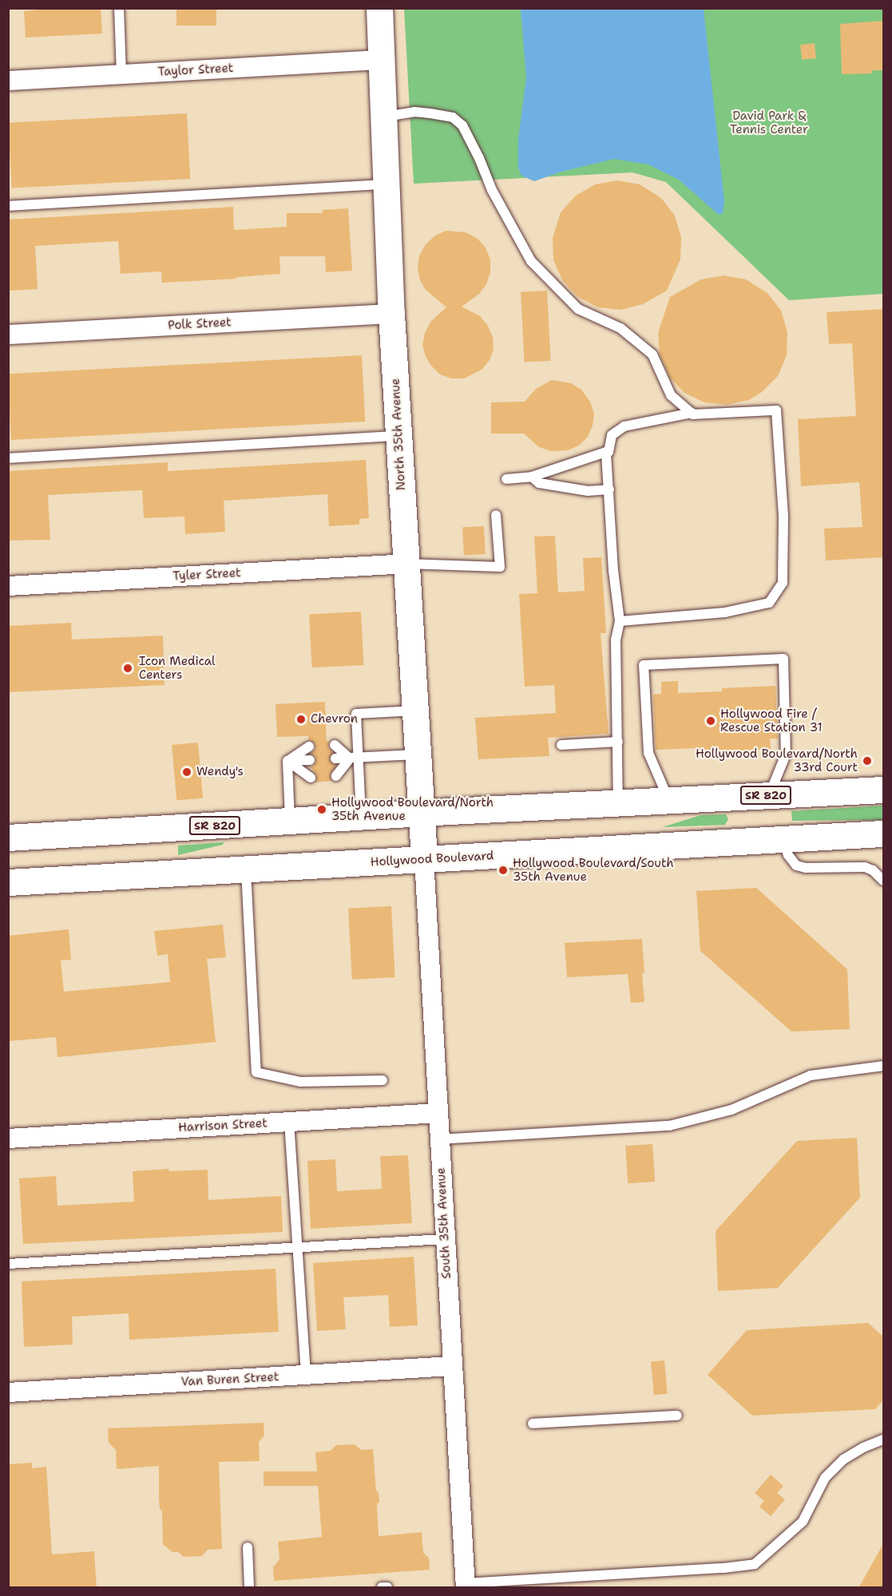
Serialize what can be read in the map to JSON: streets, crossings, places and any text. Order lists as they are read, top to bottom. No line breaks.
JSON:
{"streets":{"main road":["North 35th Avenue","SR 820","Hollywood Boulevard"],"street":["Taylor Street","Polk Street","Tyler Street","Harrison Street","South 35th Avenue","Van Buren Street"]},"crossings":[["Taylor Street","North 35th Avenue"],["Polk Street","North 35th Avenue"],["North 35th Avenue","Tyler Street"],["North 35th Avenue","SR 820"],["North 35th Avenue","Hollywood Boulevard"],["North 35th Avenue","South 35th Avenue"],["Hollywood Boulevard","South 35th Avenue"],["Harrison Street","South 35th Avenue"],["South 35th Avenue","Van Buren Street"]],"parks":["David Park & Tennis Center"],"places":["Icon Medical Centers","Chevron","Hollywood Fire / Rescue Station 31","Hollywood Boulevard/North 33rd Court","Wendy's","Hollywood Boulevard/North 35th Avenue","Hollywood Boulevard/South 35th Avenue"]}
